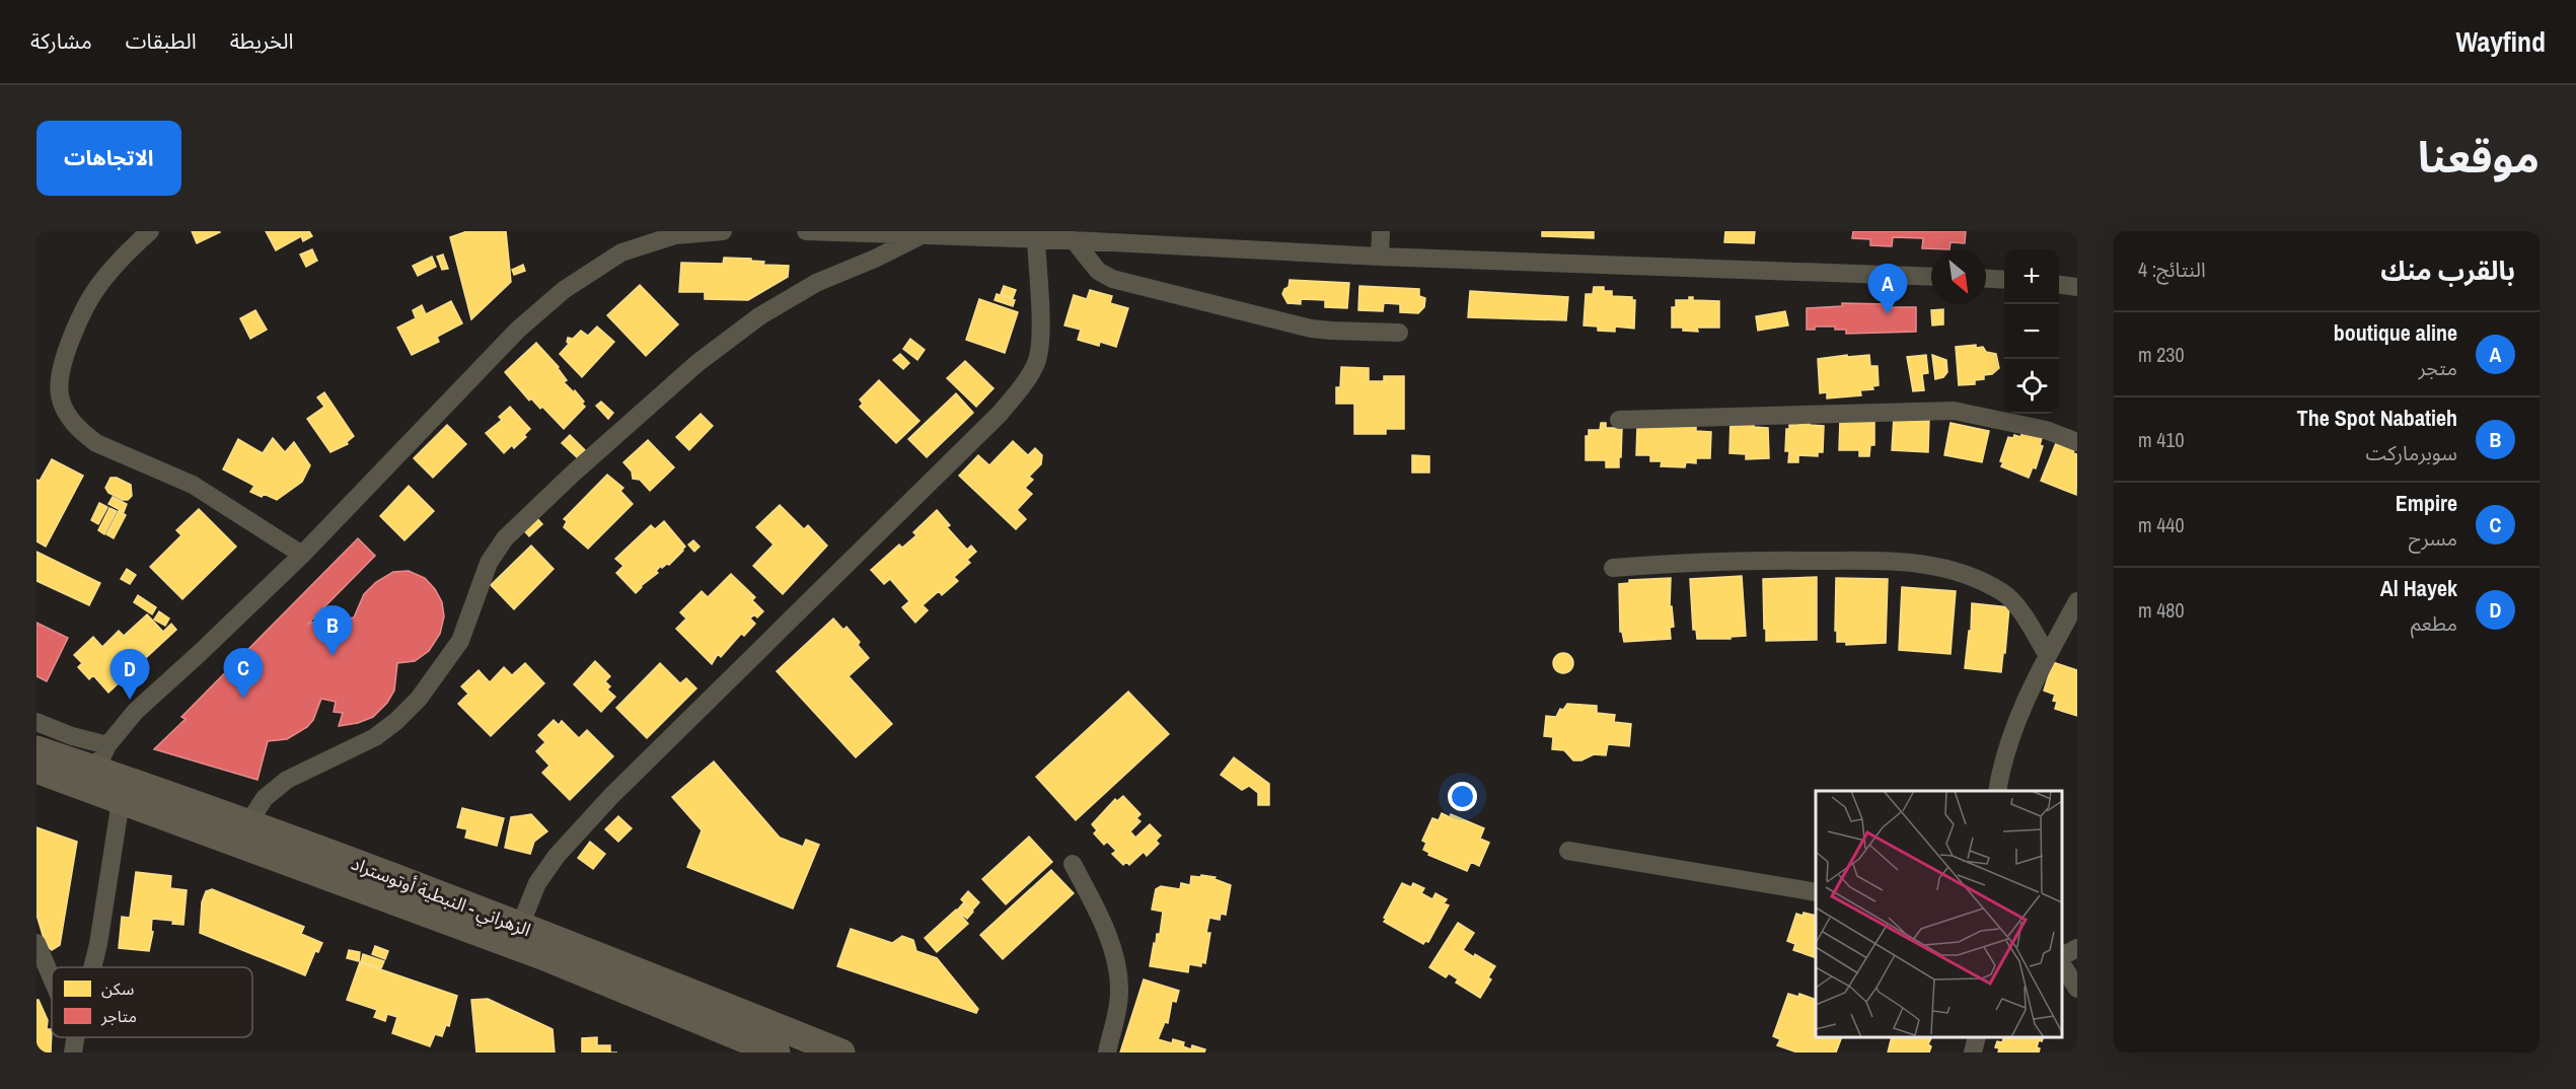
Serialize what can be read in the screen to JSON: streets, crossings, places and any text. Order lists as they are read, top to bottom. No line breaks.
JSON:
{"streets":{"highway":["الزهراني - النبطية أوتوستراد"]},"legend":["سكن","متاجر"],"north":"bottom right","page":{"header":"Wayfind","nav":["الخريطة","الطبقات","مشاركة"],"title":"موقعنا","buttons":"الاتجاهات","heading":["بالقرب منك","النتائج: 4"],"map_buttons":["+","−"],"pins":["A","B","C","D"],"list":[{"mark":"A","name":"boutique aline","note":"متجر","value":"230 m"},{"mark":"B","name":"The Spot Nabatieh","note":"سوبرماركت","value":"410 m"},{"mark":"C","name":"Empire","note":"مسرح","value":"440 m"},{"mark":"D","name":"Al Hayek","note":"مطعم","value":"480 m"}]}}
